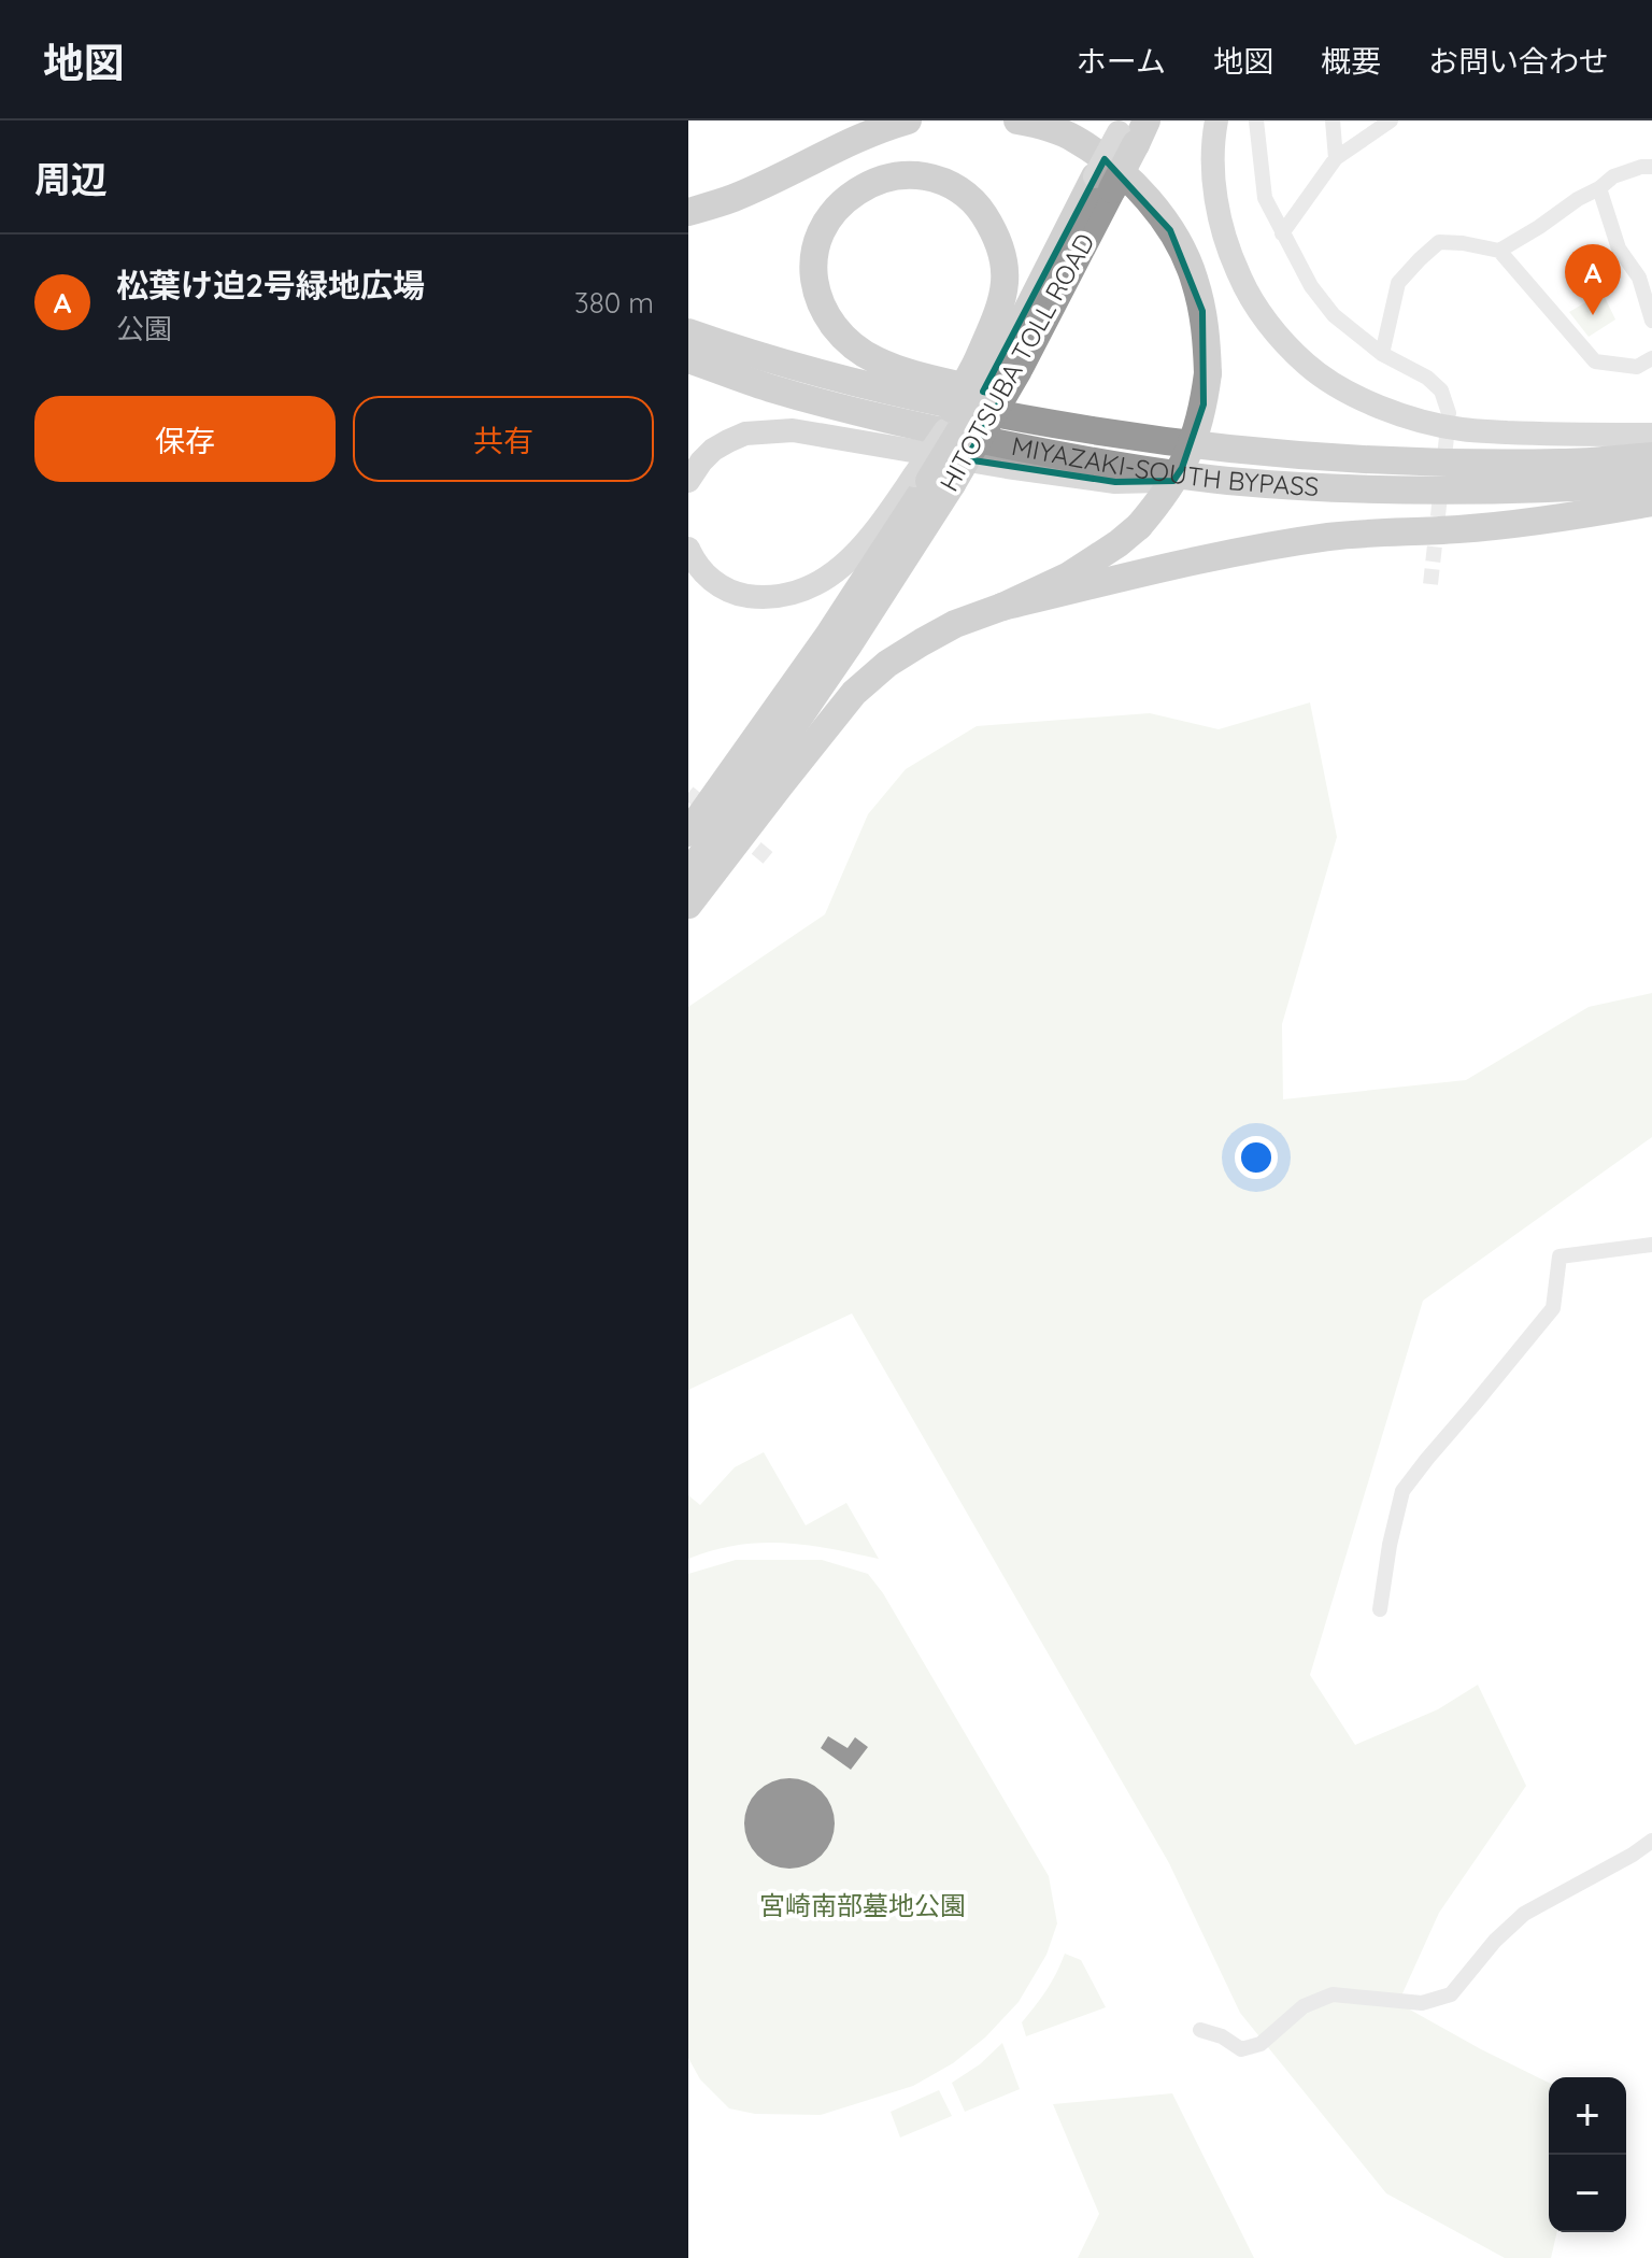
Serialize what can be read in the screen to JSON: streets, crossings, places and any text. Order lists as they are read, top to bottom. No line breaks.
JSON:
{"streets":{"highway":["HITOTSUBA TOLL ROAD","MIYAZAKI-SOUTH BYPASS"]},"parks":["宮崎南部墓地公園"],"page":{"header":"地図","nav":["ホーム","地図","概要","お問い合わせ"],"heading":"周辺","list":[{"mark":"A","name":"松葉け迫2号緑地広場","note":"公園","value":"380 m"}],"pins":"A","buttons":["保存","共有"],"map_buttons":["+","−"]}}
